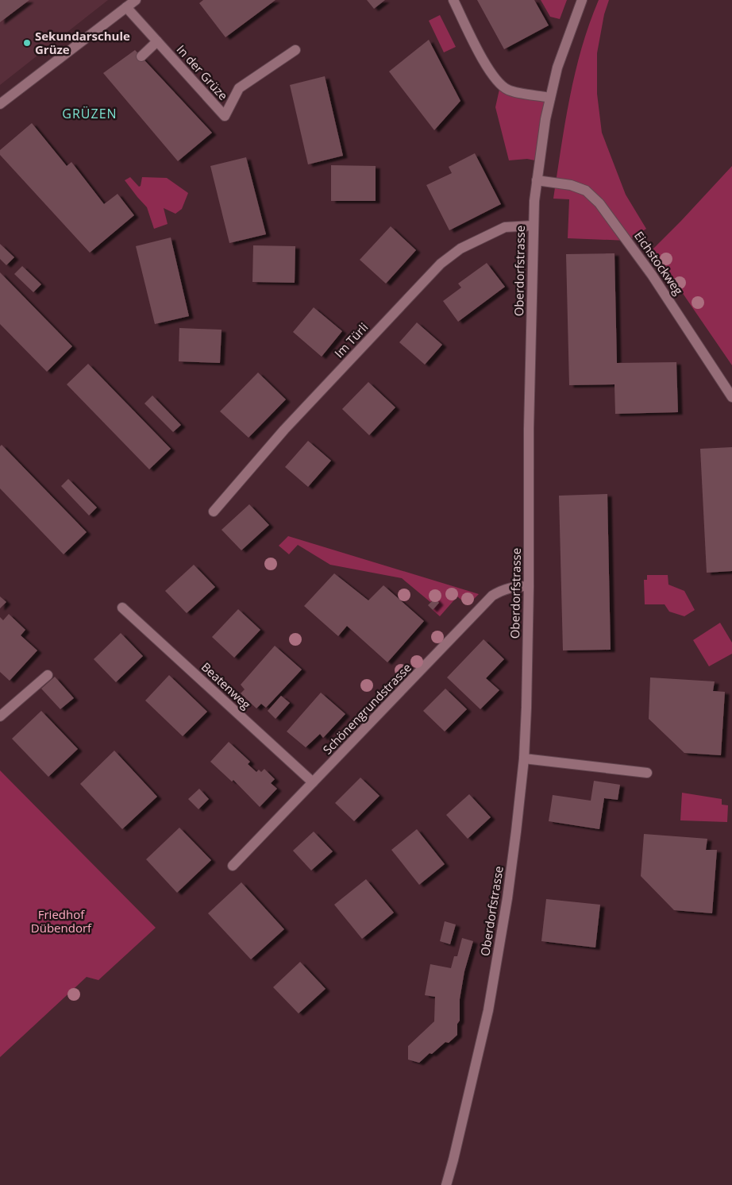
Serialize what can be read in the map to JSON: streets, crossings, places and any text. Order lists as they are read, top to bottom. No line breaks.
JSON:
{"streets":{"street":["In der Grüze","Eichstockweg","Oberdorfstrasse","Im Türli","Beatenweg","Schönengrundstrasse"]},"crossings":[["Eichstockweg","Oberdorfstrasse"],["Oberdorfstrasse","Im Türli"],["Oberdorfstrasse","Schönengrundstrasse"],["Beatenweg","Schönengrundstrasse"]],"districts":["GRÜZEN"],"parks":["Friedhof Dübendorf"],"places":["Sekundarschule Grüze"]}
